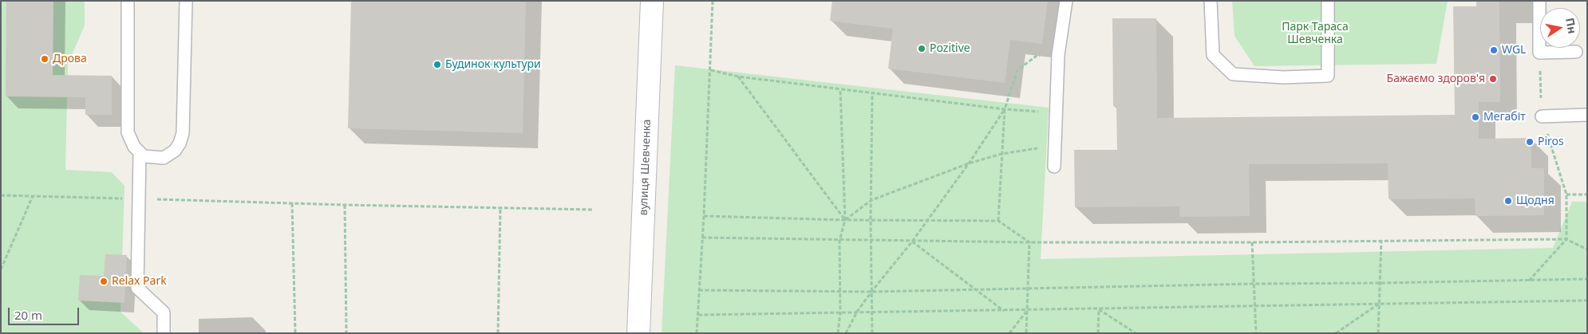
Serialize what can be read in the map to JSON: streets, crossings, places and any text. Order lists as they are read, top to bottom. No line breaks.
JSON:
{"streets":{"street":["вулиця Шевченка"]},"parks":["Парк Тараса Шевченка"],"places":["Pozitive","WGL","Дрова","Будинок культури","Бажаємо здоров'я","Мегабіт","Piros","Щодня","Relax Park"],"scale_bar":"20 m","north":"right"}
